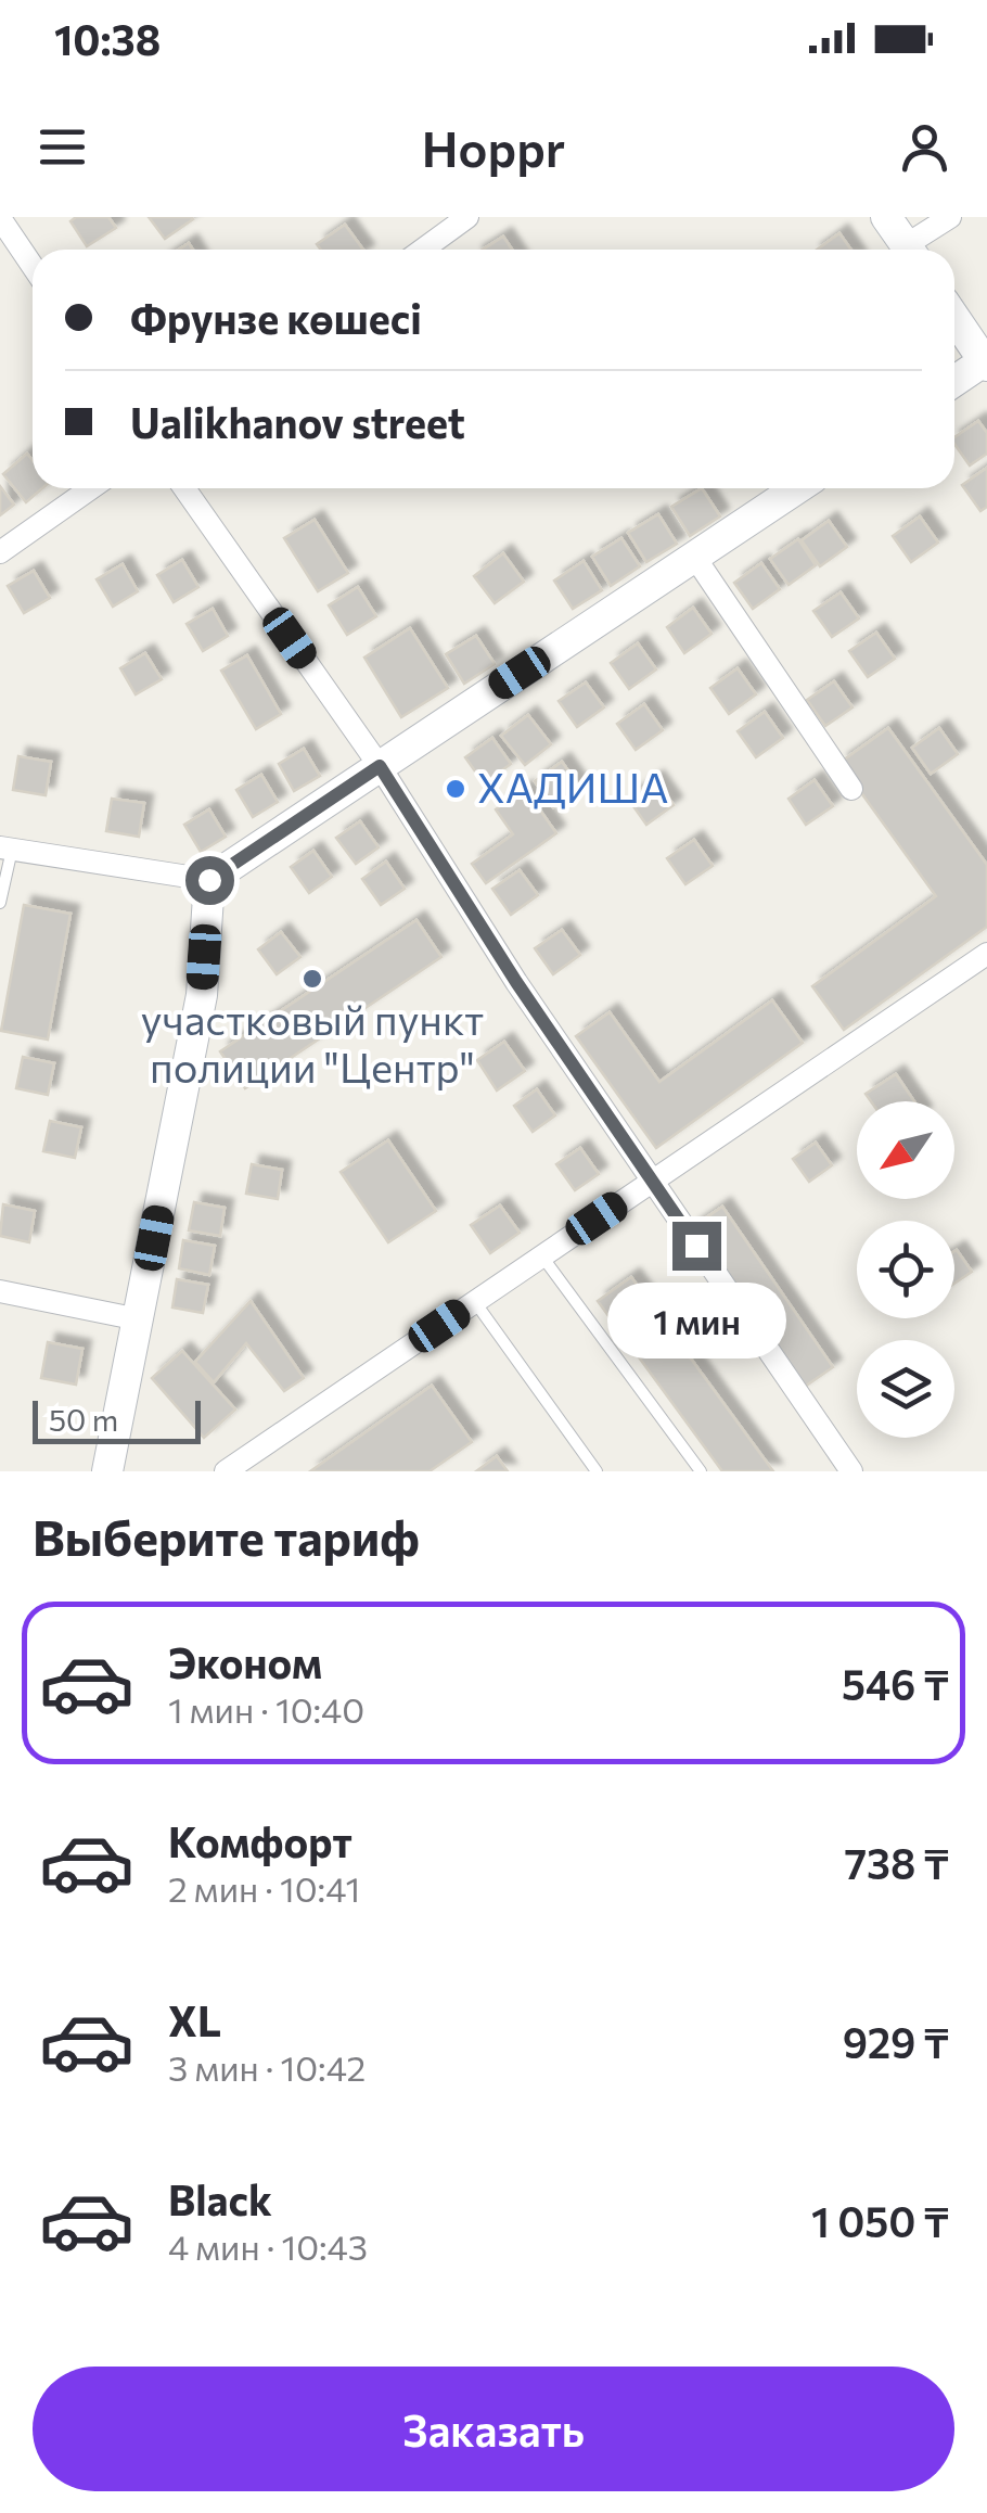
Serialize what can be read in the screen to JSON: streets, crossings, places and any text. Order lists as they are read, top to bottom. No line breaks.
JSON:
{"places":["ХАДИША","участковый пункт полиции \"Центр\""],"scale_bar":"50 m","north":"bottom left","page":{"status":"10:38","header":"Hoppr","banner":["Фрунзе көшесі","Ualikhanov street"],"bubble":"1 мин","scale":"50 m","heading":"Выберите тариф","list":[{"name":"Эконом","note":"1 мин · 10:40","value":"546 ₸"},{"name":"Комфорт","note":"2 мин · 10:41","value":"738 ₸"},{"name":"XL","note":"3 мин · 10:42","value":"929 ₸"},{"name":"Black","note":"4 мин · 10:43","value":"1 050 ₸"}],"buttons":"Заказать"}}
